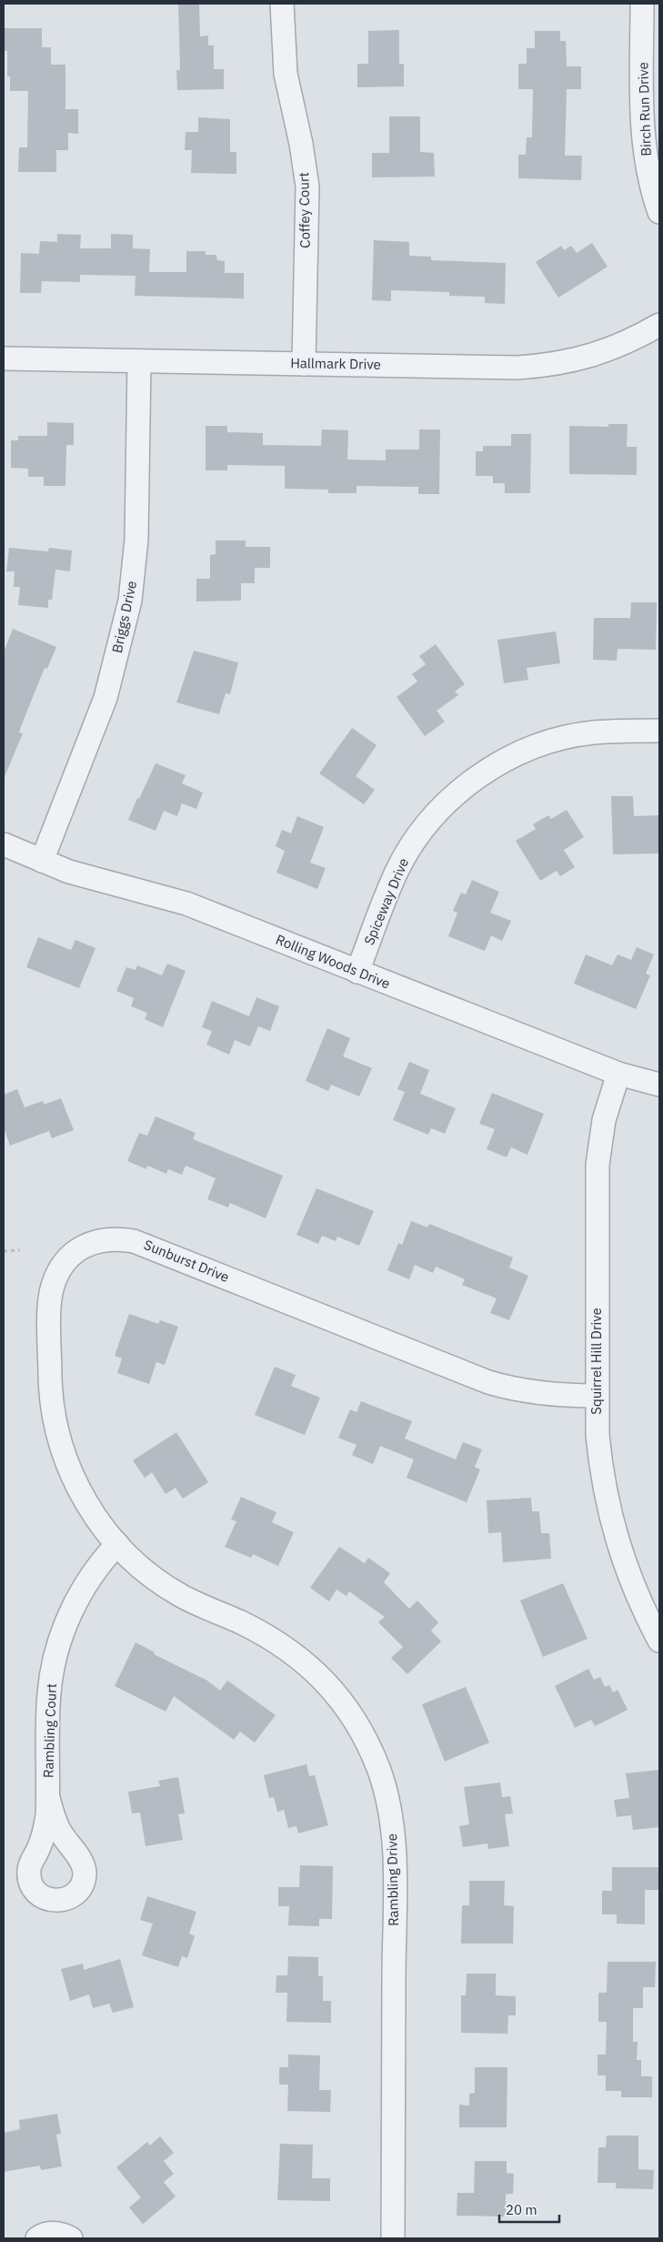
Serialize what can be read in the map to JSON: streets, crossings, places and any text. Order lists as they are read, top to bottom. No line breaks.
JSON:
{"streets":{"street":["Birch Run Drive","Coffey Court","Hallmark Drive","Briggs Drive","Spiceway Drive","Rolling Woods Drive","Sunburst Drive","Squirrel Hill Drive","Rambling Court","Rambling Drive"]},"crossings":[["Coffey Court","Hallmark Drive"],["Hallmark Drive","Briggs Drive"],["Briggs Drive","Rolling Woods Drive"],["Spiceway Drive","Rolling Woods Drive"],["Rolling Woods Drive","Squirrel Hill Drive"],["Sunburst Drive","Squirrel Hill Drive"],["Sunburst Drive","Rambling Court"],["Sunburst Drive","Rambling Drive"],["Rambling Court","Rambling Drive"]],"scale_bar":"20 m"}
